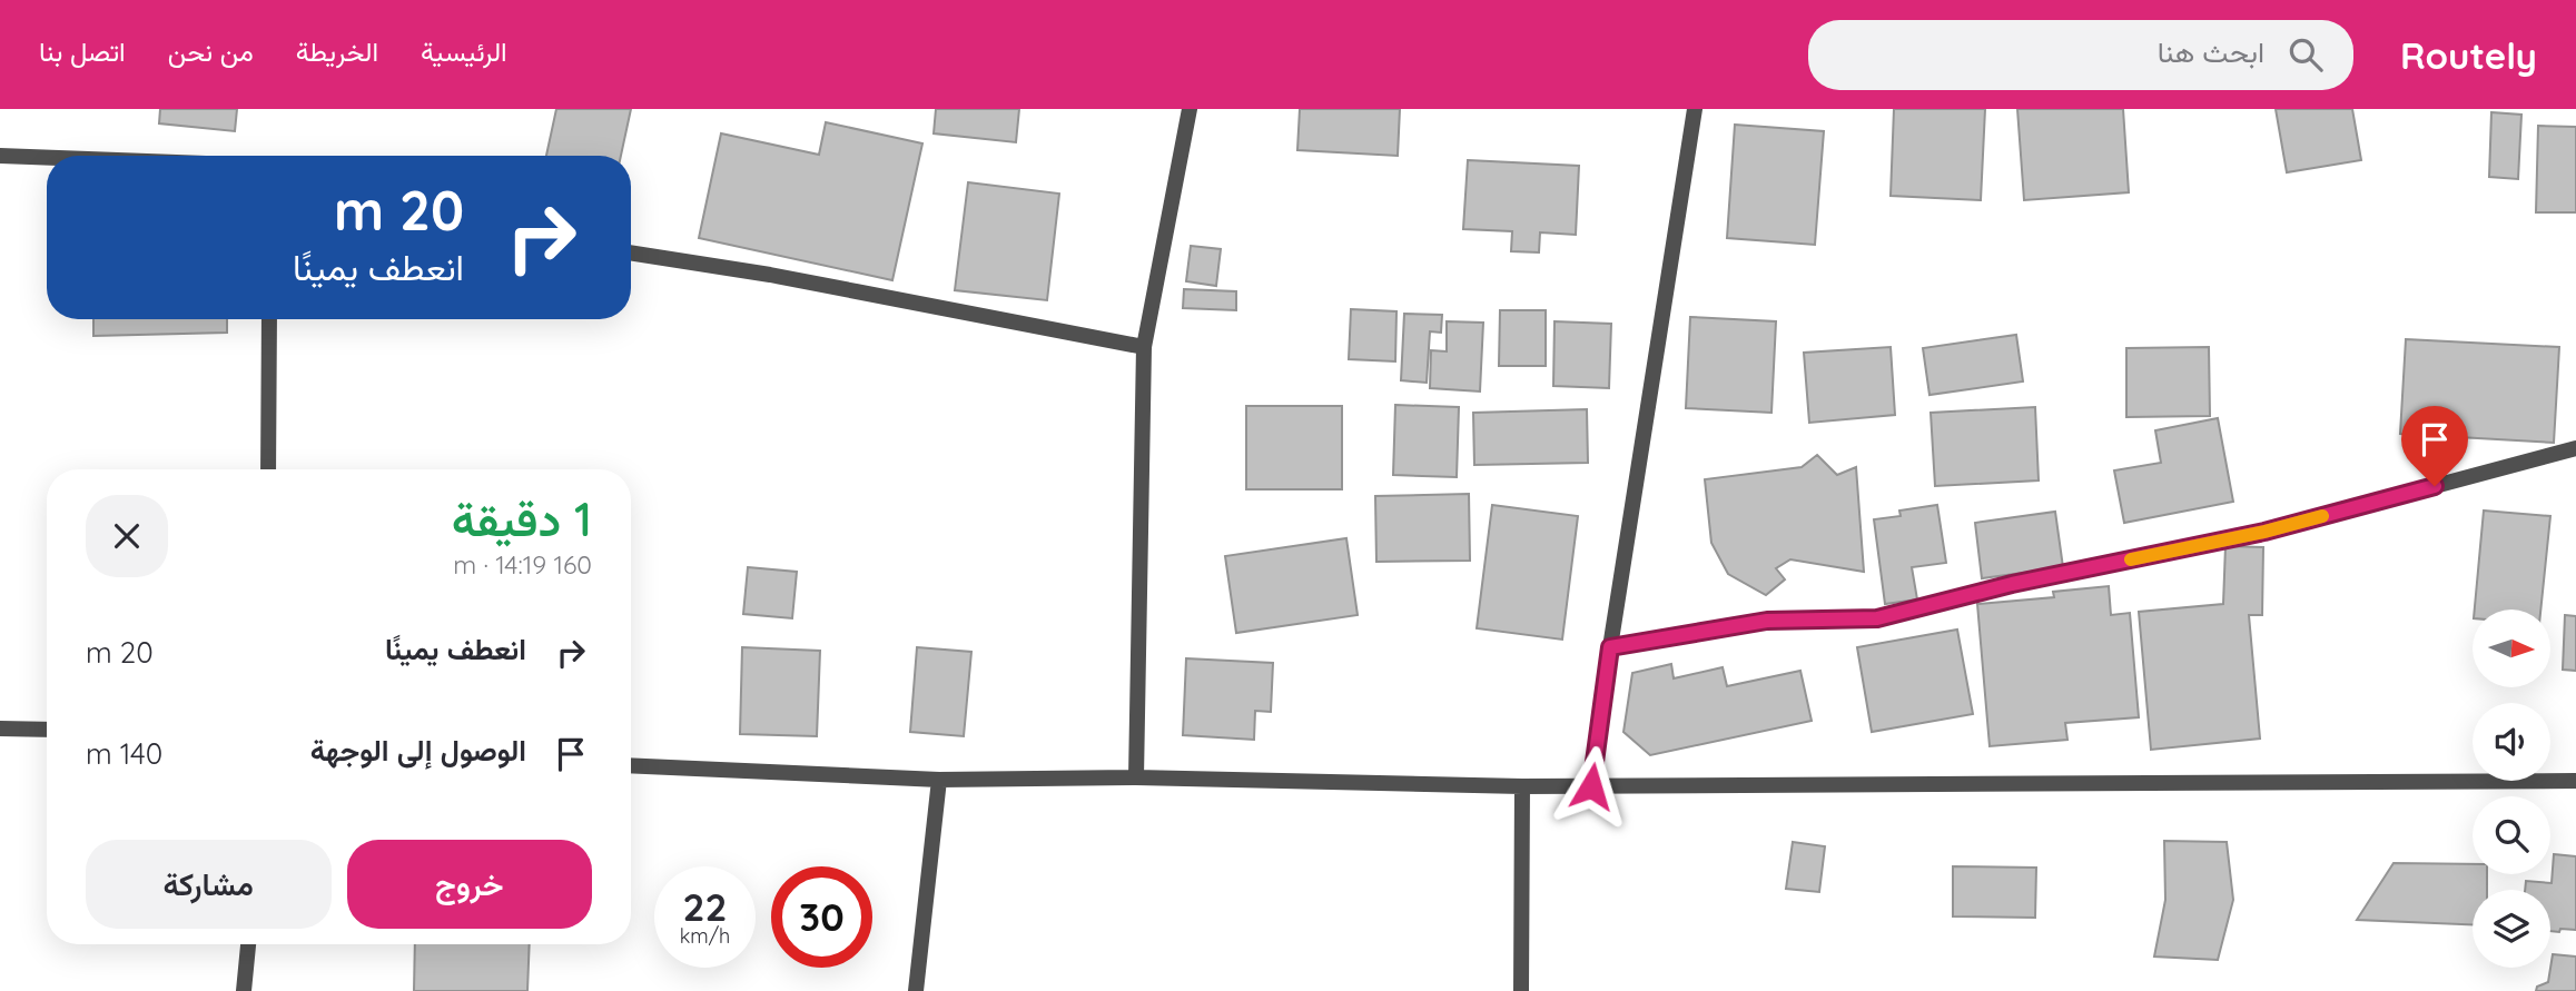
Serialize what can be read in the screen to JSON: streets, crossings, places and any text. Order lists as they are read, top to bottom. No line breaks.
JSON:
{"north":"right","page":{"header":"Routely","search":"ابحث هنا","nav":["الرئيسية","الخريطة","من نحن","اتصل بنا"],"turn":["20 m","انعطف يمينًا"],"heading":["1 دقيقة","160 m · 14:19"],"list":[{"name":"انعطف يمينًا","value":"20 m"},{"name":"الوصول إلى الوجهة","value":"140 m"}],"buttons":["خروج","مشاركة"],"speed":"22 km/h","limit":"30"}}
